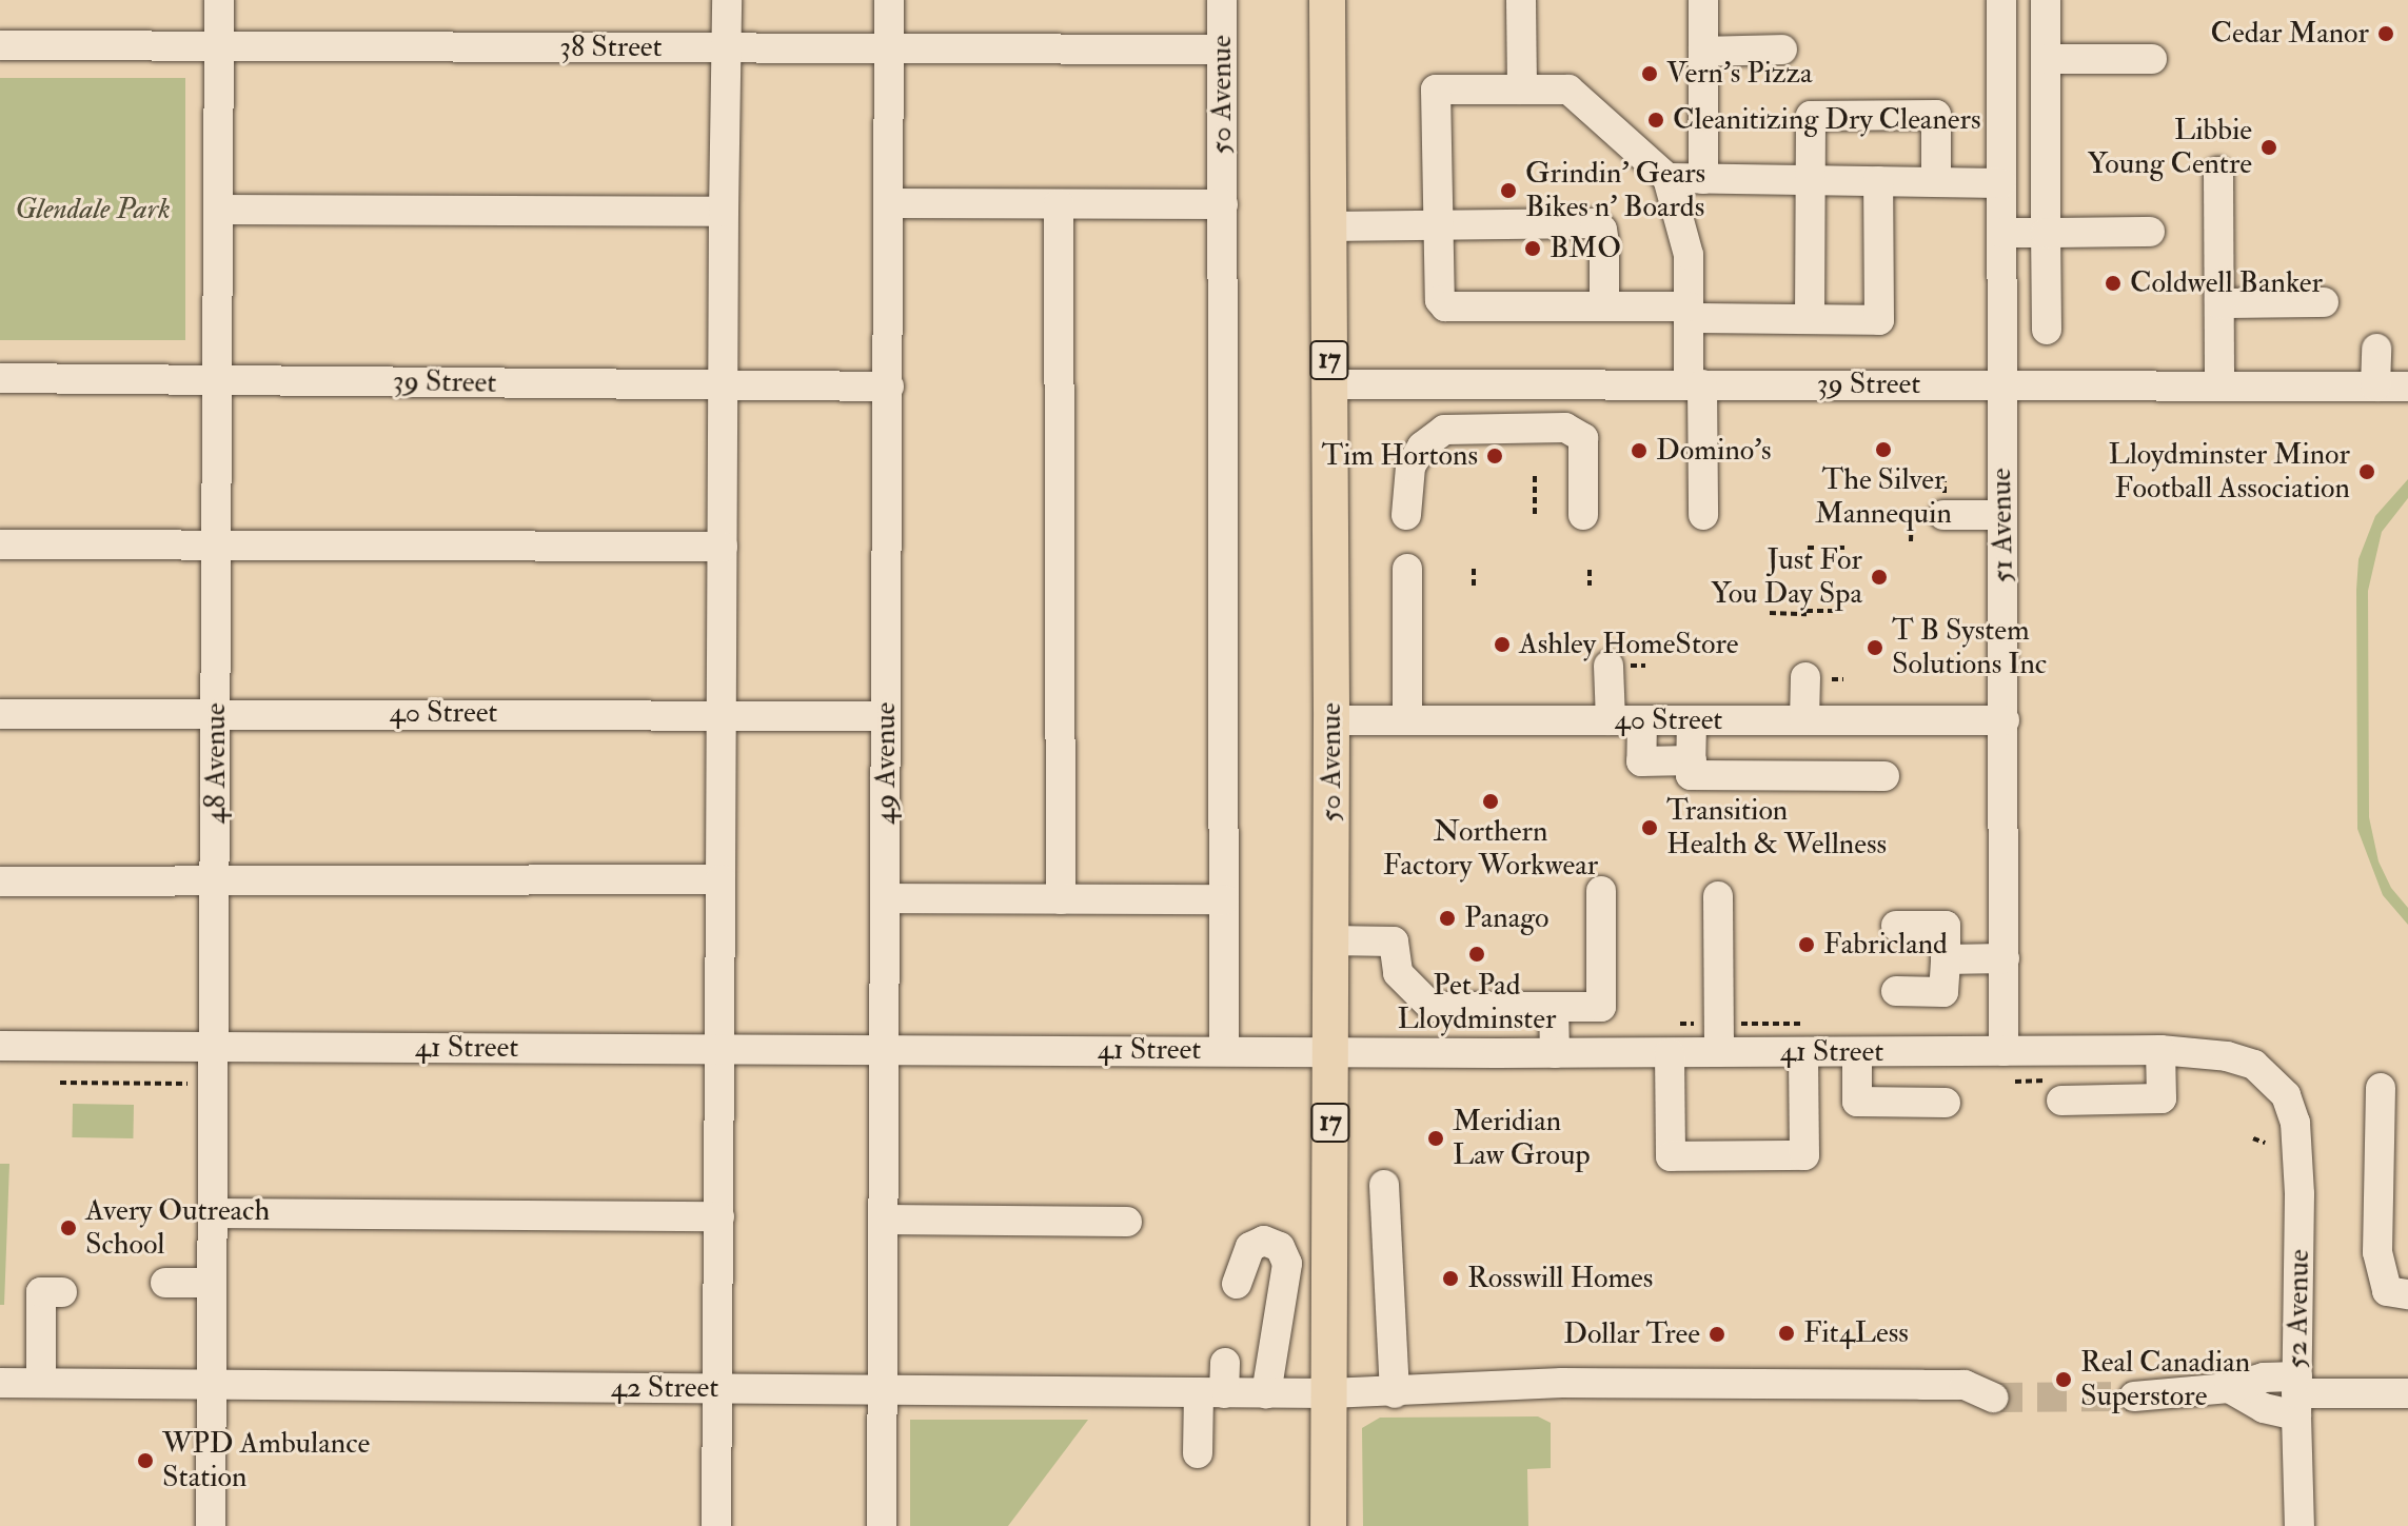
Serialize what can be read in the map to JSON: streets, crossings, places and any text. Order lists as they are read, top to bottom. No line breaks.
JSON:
{"streets":{"main road":["50 Avenue","17"],"street":["38 Street","39 Street","51 Avenue","40 Street","48 Avenue","49 Avenue","41 Street","52 Avenue","42 Street"]},"crossings":[["38 Street","50 Avenue"],["38 Street","48 Avenue"],["38 Street","49 Avenue"],["50 Avenue","39 Street"],["50 Avenue","40 Street"],["50 Avenue","41 Street"],["50 Avenue","42 Street"],["39 Street","51 Avenue"],["39 Street","48 Avenue"],["39 Street","49 Avenue"],["51 Avenue","40 Street"],["51 Avenue","41 Street"],["40 Street","48 Avenue"],["40 Street","49 Avenue"],["48 Avenue","41 Street"],["48 Avenue","42 Street"],["49 Avenue","41 Street"],["49 Avenue","42 Street"],["41 Street","52 Avenue"]],"parks":["Glendale Park"],"places":["Cedar Manor","Vern's Pizza","Cleanitizing Dry Cleaners","Libbie Young Centre","Grindin' Gears Bikes n' Boards","BMO","Coldwell Banker","The Silver Mannequin","Domino's","Tim Hortons","Lloydminster Minor Football Association","Just For You Day Spa","Ashley HomeStore","T B System Solutions Inc","Northern Factory Workwear","Transition Health & Wellness","Panago","Fabricland","Pet Pad Lloydminster","Meridian Law Group","Avery Outreach School","Rosswill Homes","Fit4Less","Dollar Tree","Real Canadian Superstore","WPD Ambulance Station"]}
